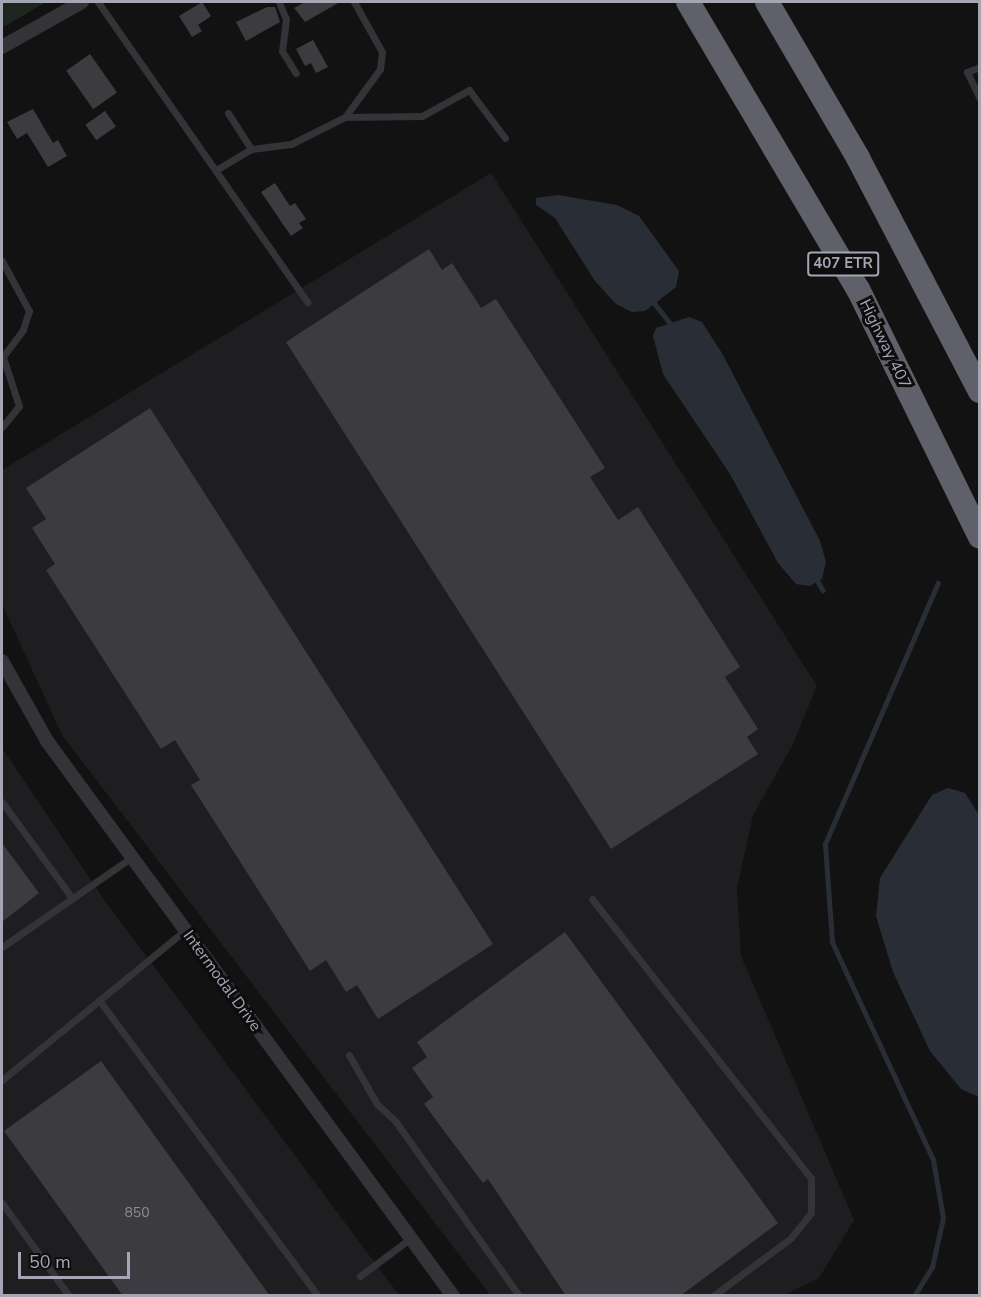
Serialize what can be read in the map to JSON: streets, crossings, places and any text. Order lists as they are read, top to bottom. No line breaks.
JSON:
{"streets":{"highway":["407 ETR","Highway 407"],"street":["Intermodal Drive"]},"house_numbers":["850"],"scale_bar":"50 m"}
